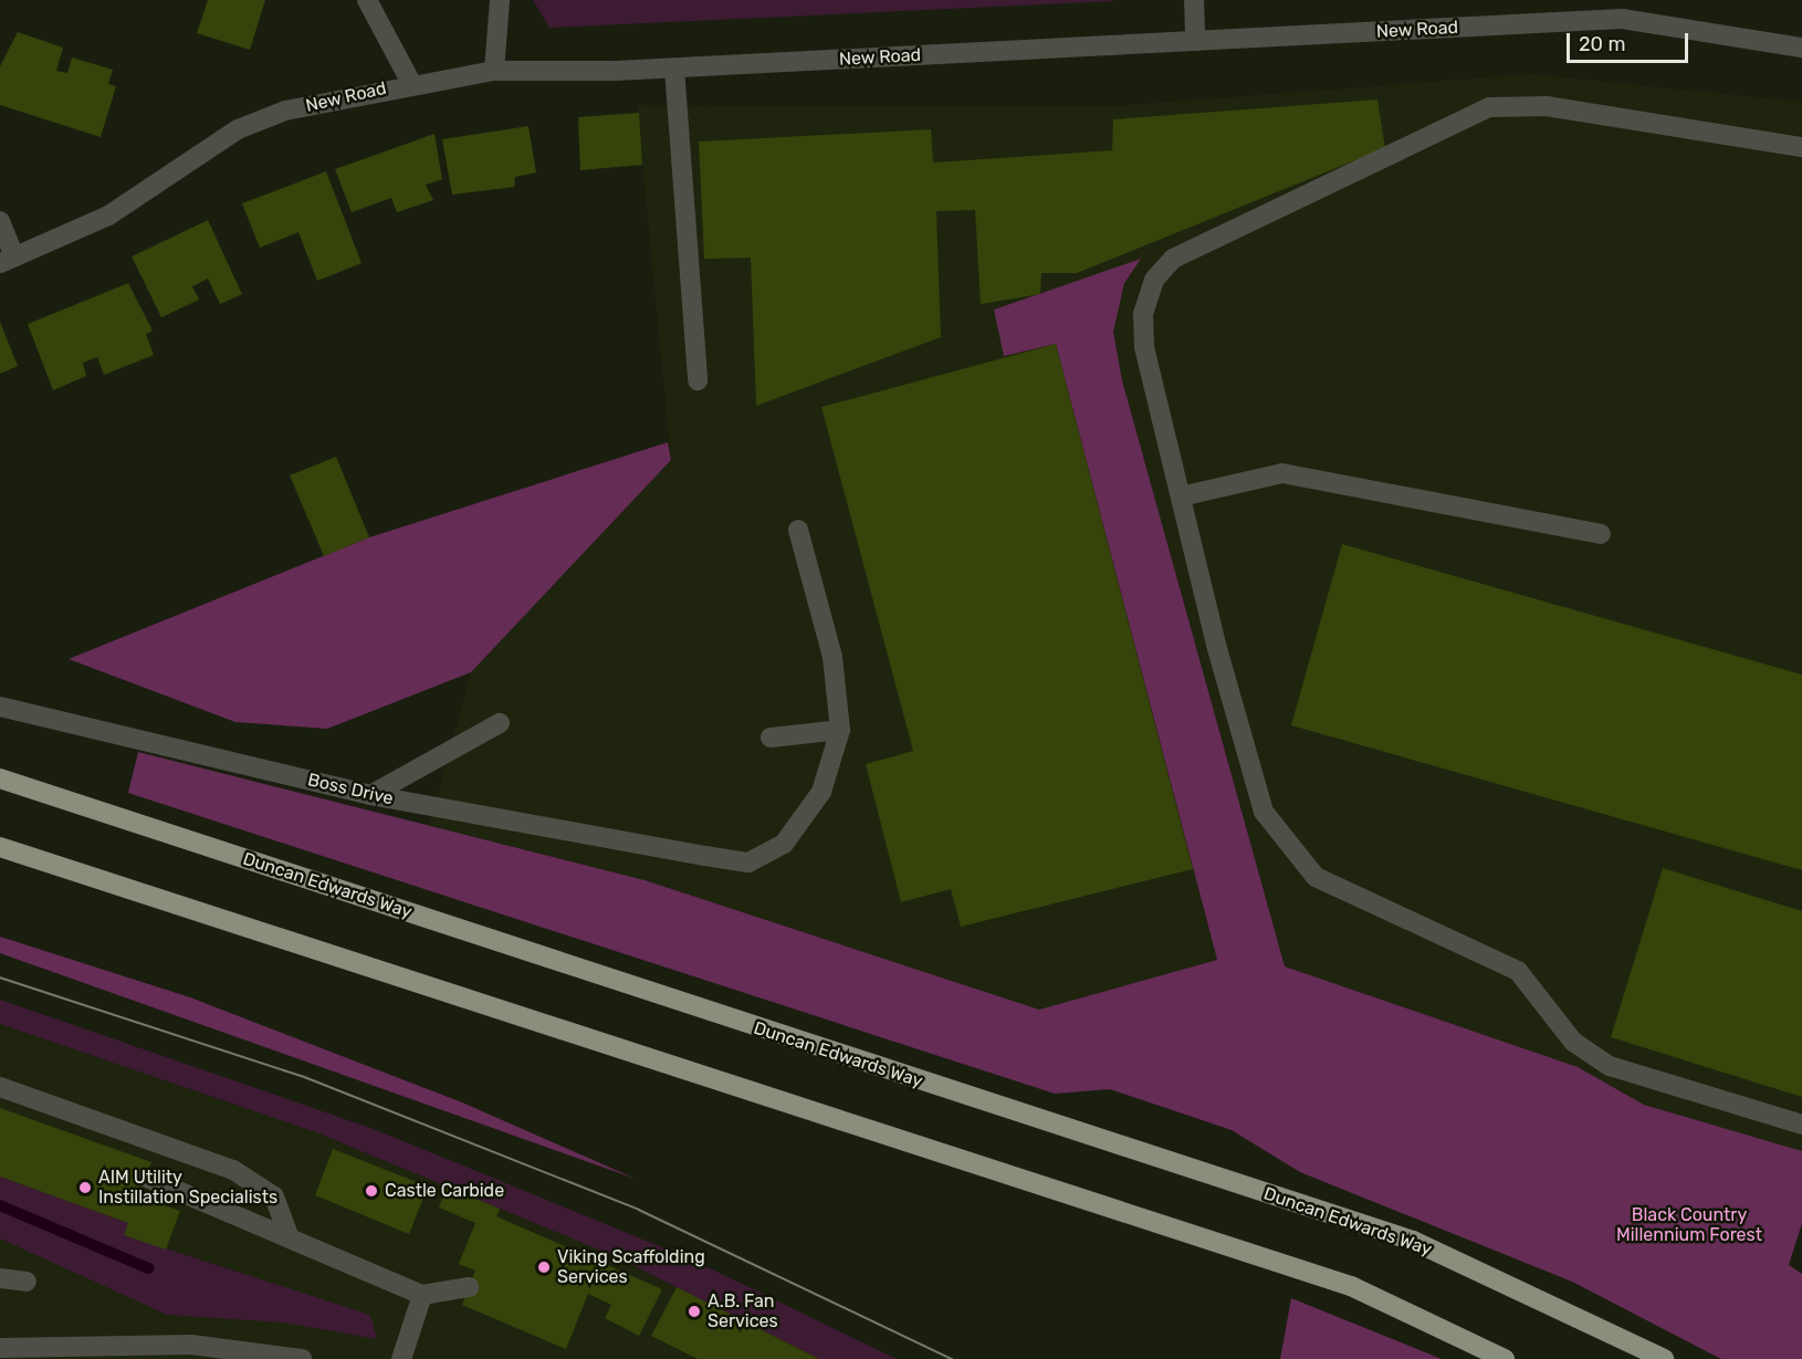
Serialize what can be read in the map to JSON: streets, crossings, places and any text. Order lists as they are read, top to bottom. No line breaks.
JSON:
{"streets":{"highway":["Duncan Edwards Way"],"street":["New Road","Boss Drive"]},"parks":["Black Country Millennium Forest"],"places":["AIM Utility Instillation Specialists","Castle Carbide","Viking Scaffolding Services","A.B. Fan Services"],"scale_bar":"20 m"}
